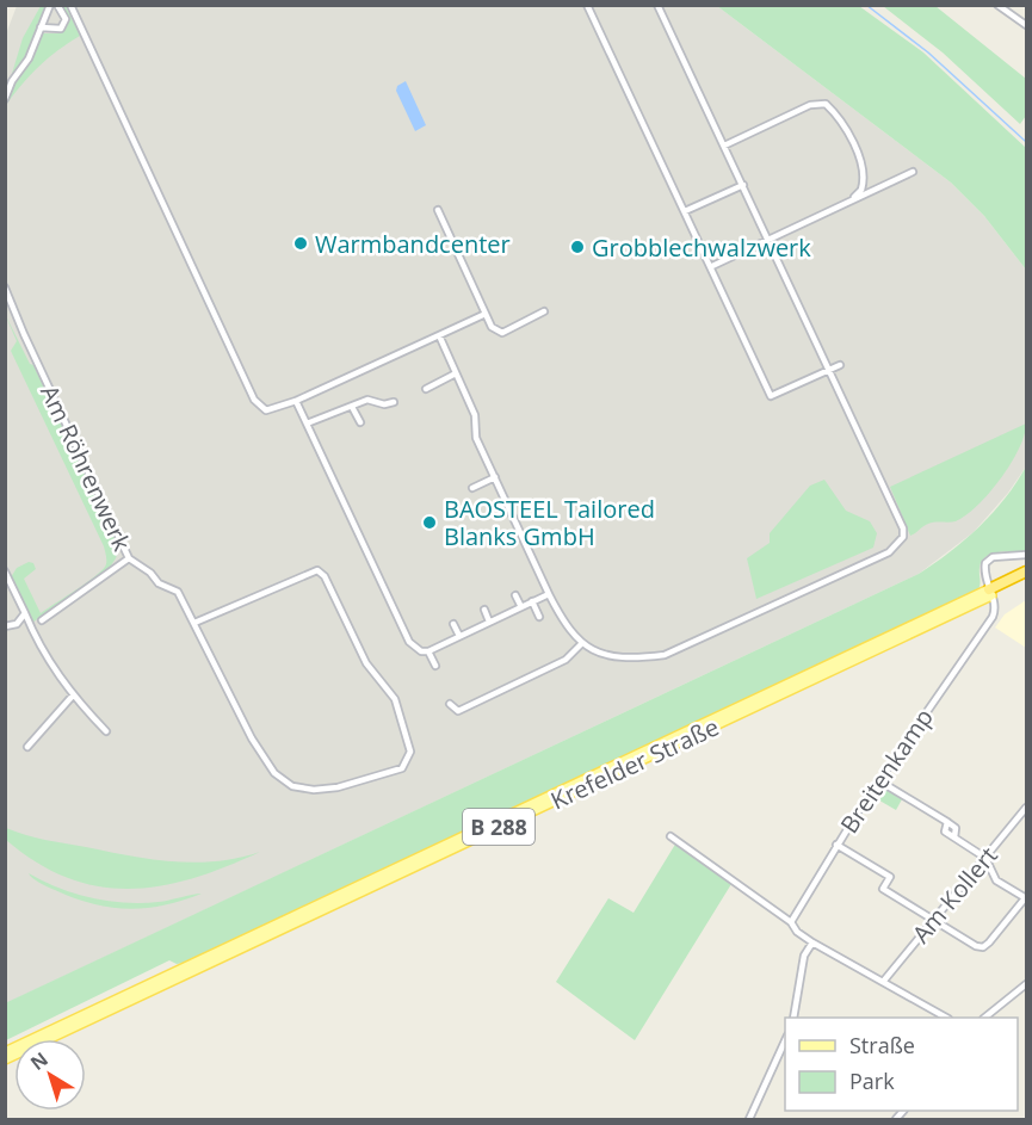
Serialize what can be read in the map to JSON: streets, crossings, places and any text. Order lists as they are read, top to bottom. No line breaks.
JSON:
{"streets":{"highway":["Krefelder Straße","B 288"],"street":["Am Röhrenwerk","Breitenkamp","Am Kollert"]},"crossings":[["Krefelder Straße","Breitenkamp"]],"places":["Warmbandcenter","Grobblechwalzwerk","BAOSTEEL Tailored Blanks GmbH"],"legend":["Straße","Park"],"north":"top left"}
